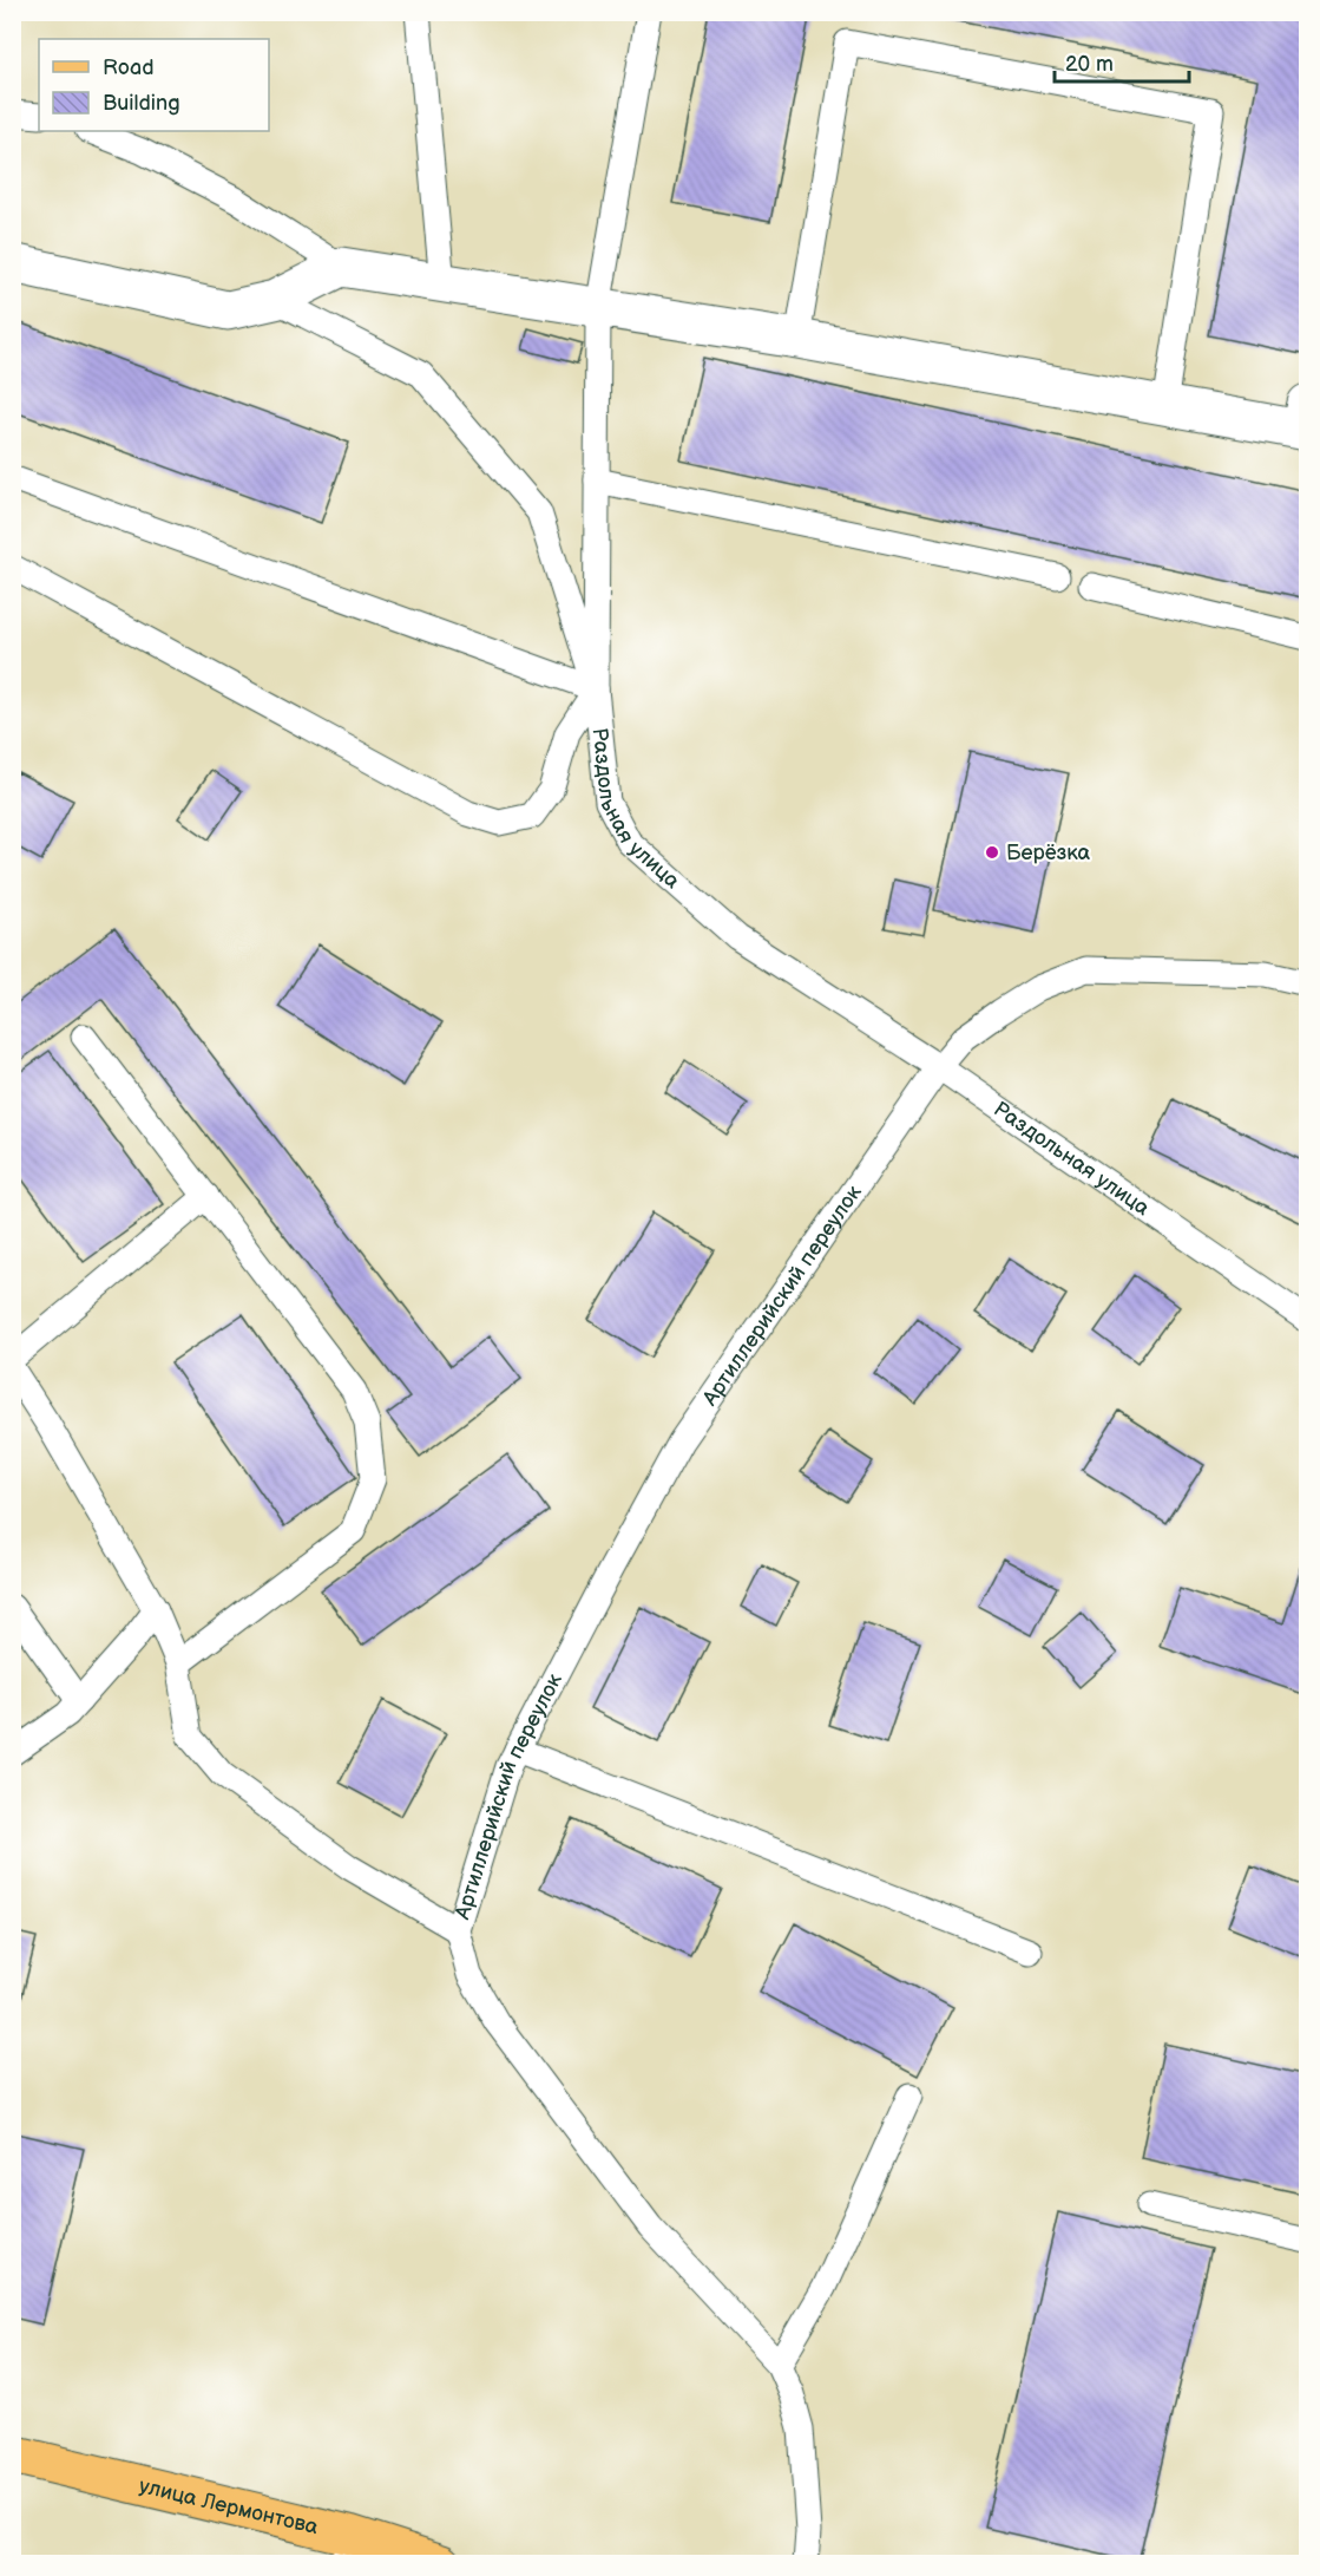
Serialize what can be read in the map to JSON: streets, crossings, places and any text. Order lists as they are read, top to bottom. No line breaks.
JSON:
{"streets":{"main road":["улица Лермонтова"],"lane":["Раздольная улица","Артиллерийский переулок"]},"crossings":[["Раздольная улица","Артиллерийский переулок"]],"places":["Берёзка"],"legend":["Road","Building"],"scale_bar":"20 m"}
